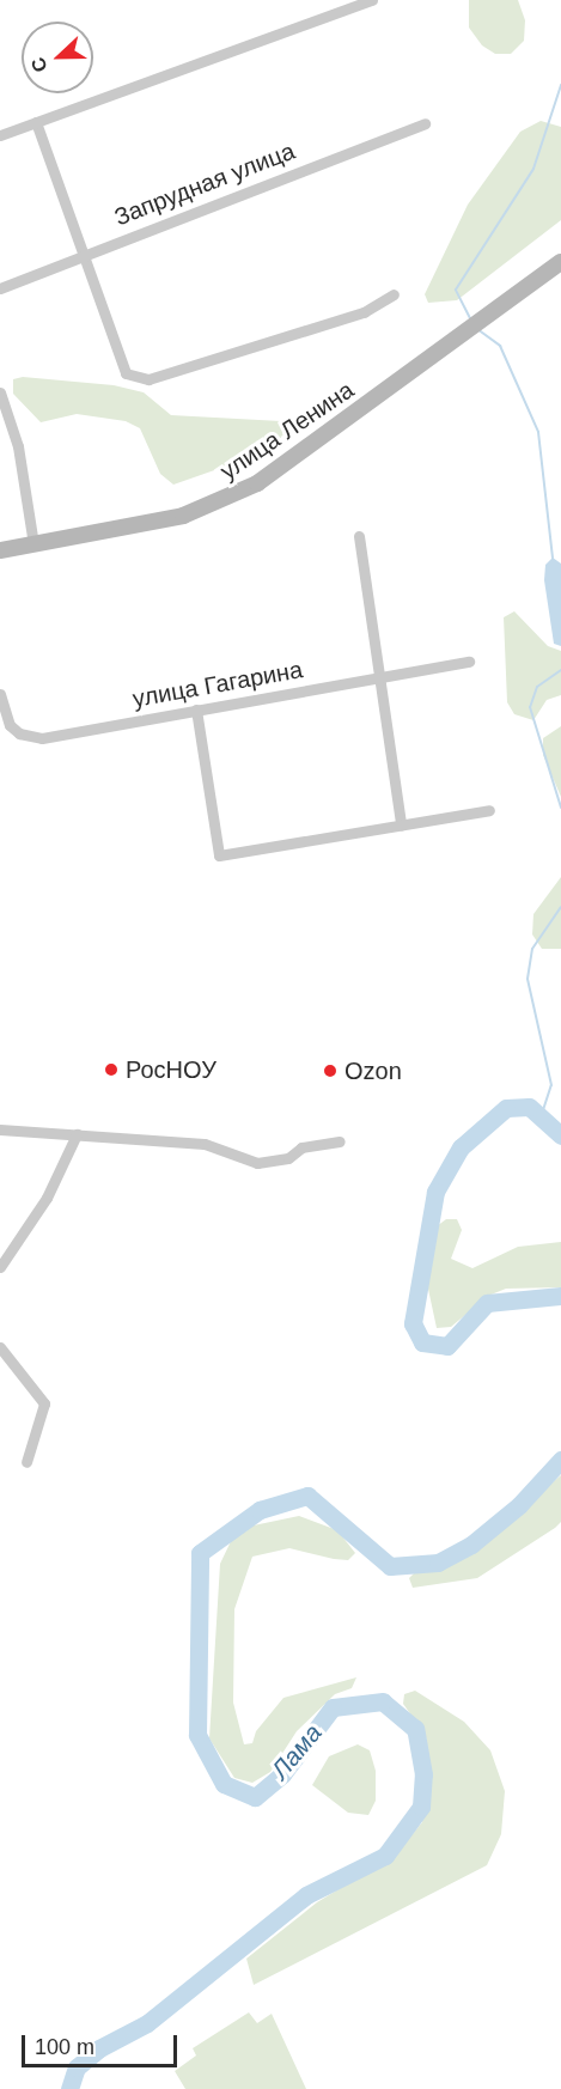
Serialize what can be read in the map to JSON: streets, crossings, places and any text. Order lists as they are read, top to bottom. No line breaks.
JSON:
{"streets":{"main road":["улица Ленина"],"street":["Запрудная улица","улица Гагарина"]},"water":["Лама"],"places":["РосНОУ","Ozon"],"scale_bar":"100 m","north":"left"}
